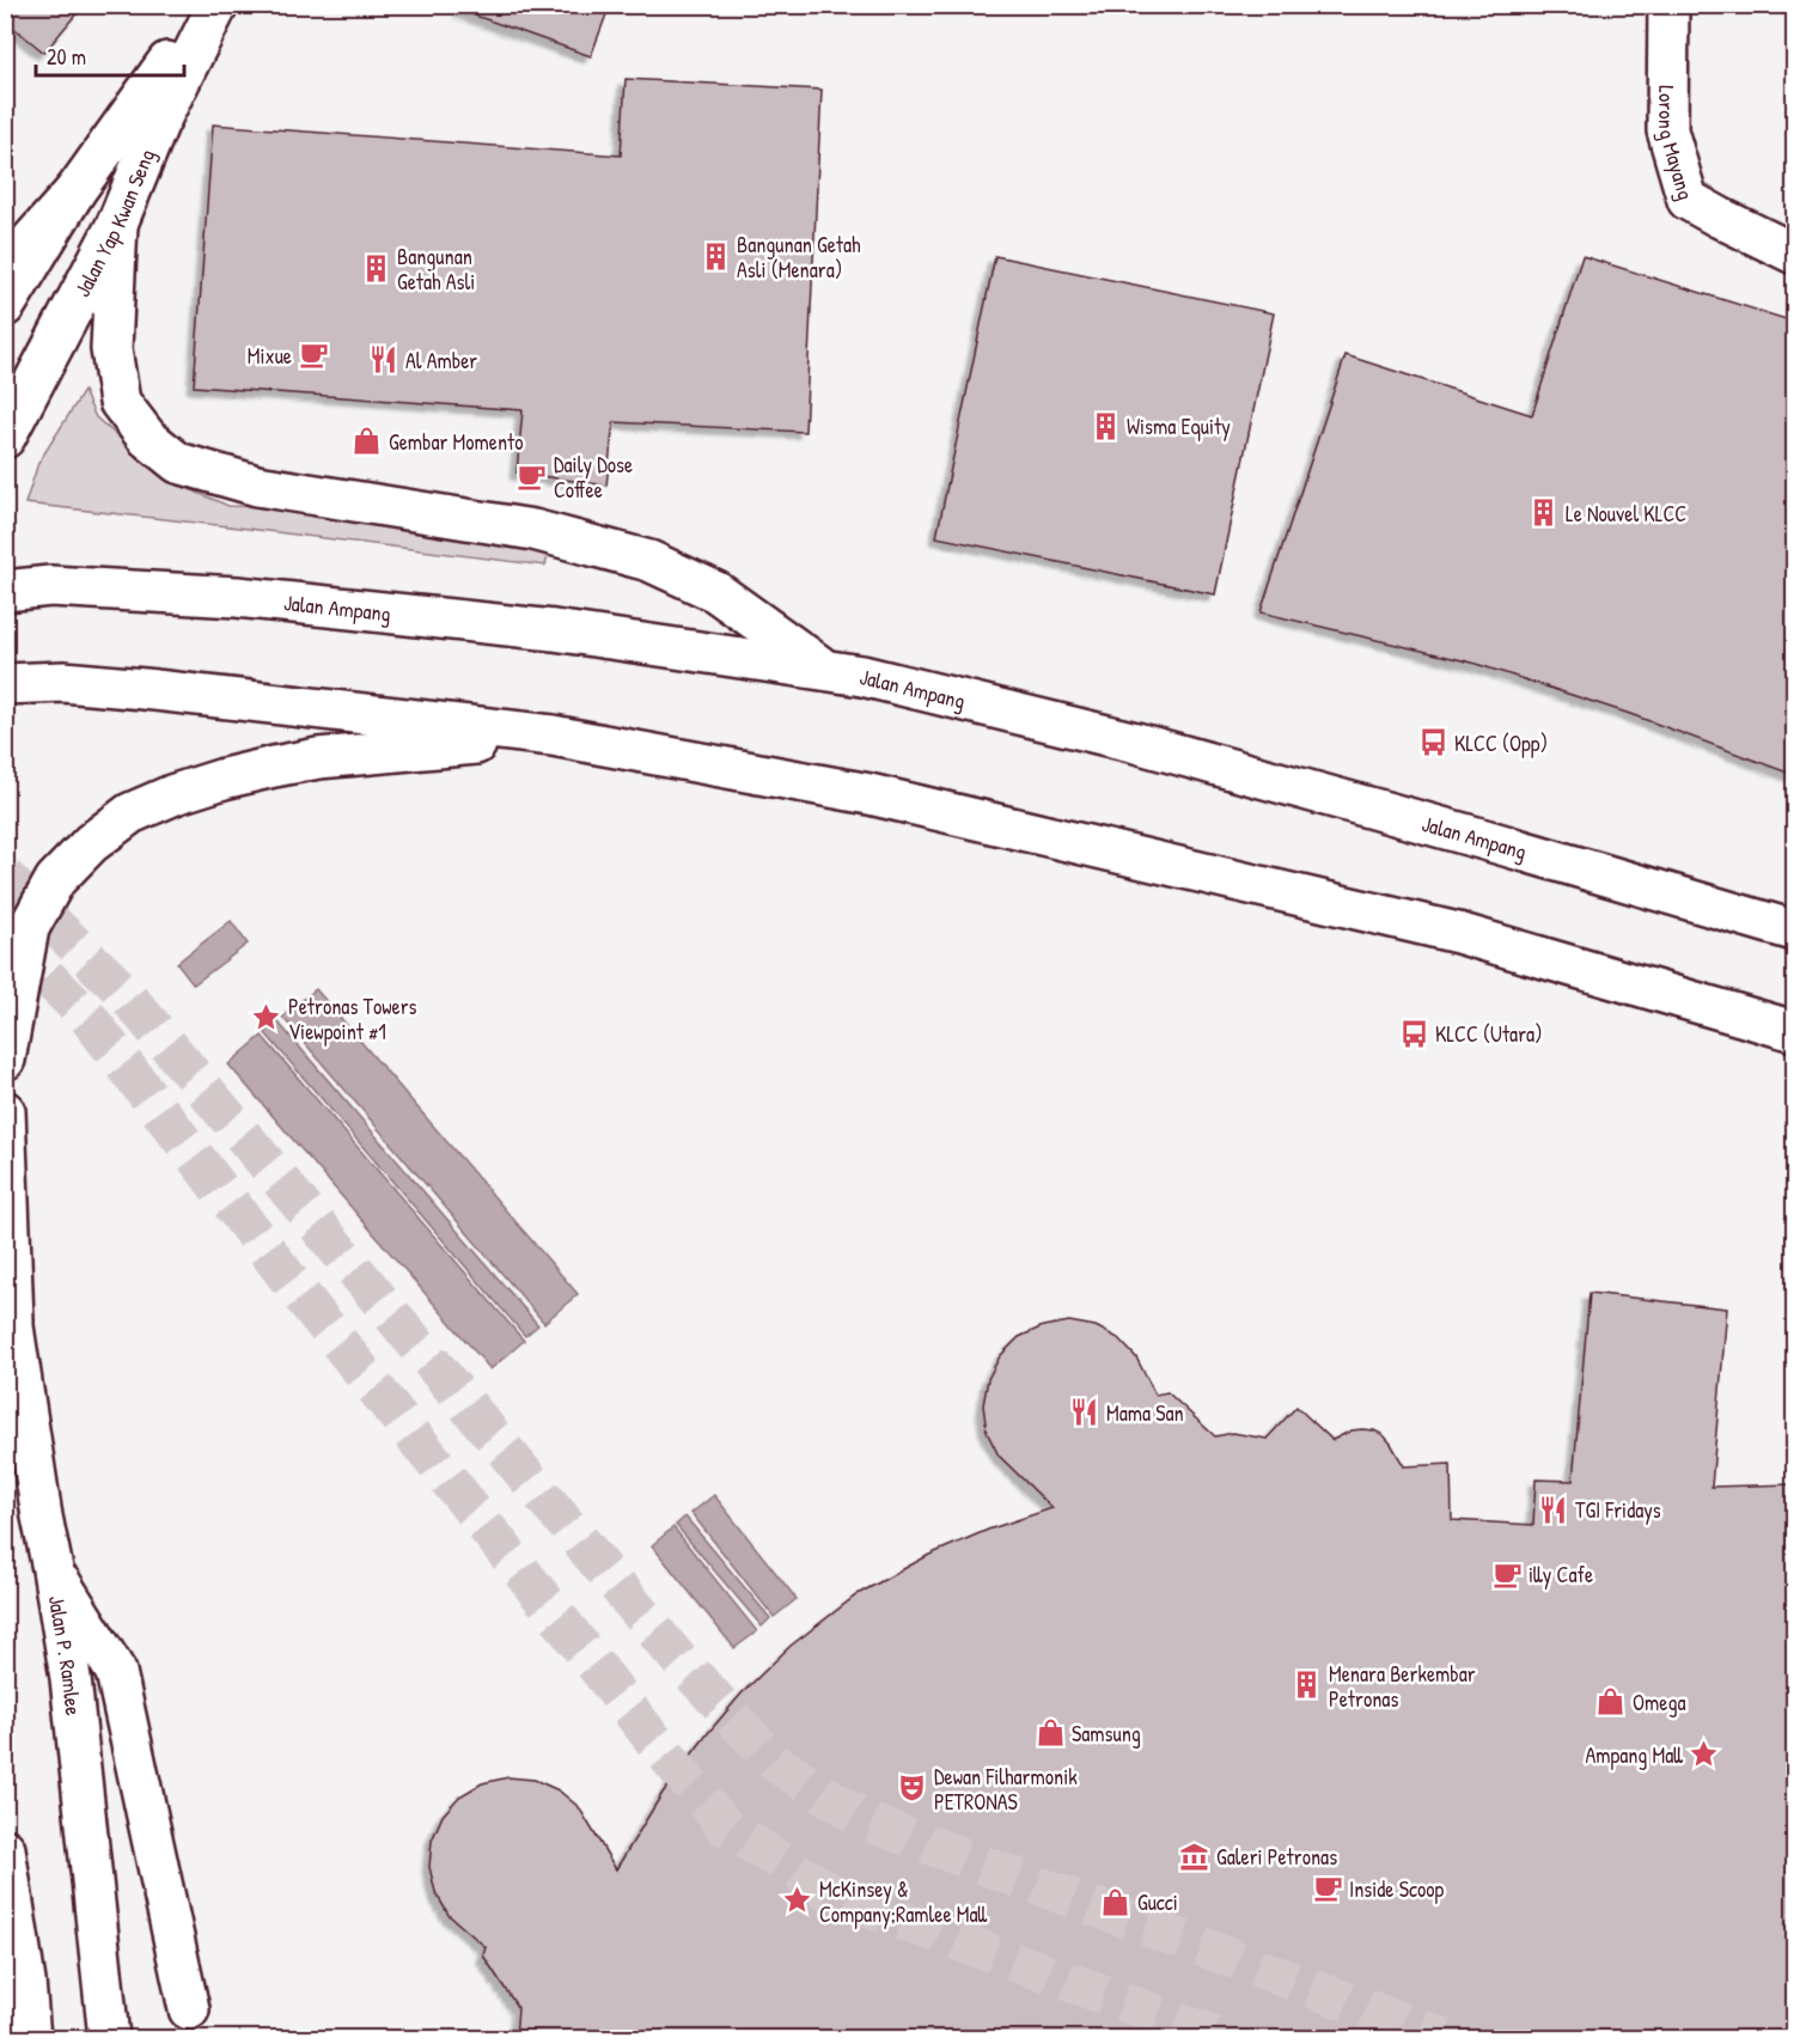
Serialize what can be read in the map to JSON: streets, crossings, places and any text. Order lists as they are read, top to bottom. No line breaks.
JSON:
{"streets":{"main road":["Lorong Mayang","Jalan Yap Kwan Seng","Jalan Ampang","Jalan P. Ramlee"]},"places":{"building":["Bangunan Getah Asli (Menara)","Bangunan Getah Asli","Wisma Equity","Le Nouvel KLCC","Menara Berkembar Petronas"],"cafe":["Mixue","Daily Dose Coffee","illy Cafe","Inside Scoop"],"restaurant":["Al Amber","Mama San","TGI Fridays"],"shop":["Gembar Momento","Omega","Samsung","Gucci"],"bus stop":["KLCC (Opp)","KLCC (Utara)"],"place":["Petronas Towers Viewpoint #1","Ampang Mall","McKinsey & Company;Ramlee Mall"],"theatre":["Dewan Filharmonik PETRONAS"],"museum":["Galeri Petronas"]},"scale_bar":"20 m"}
